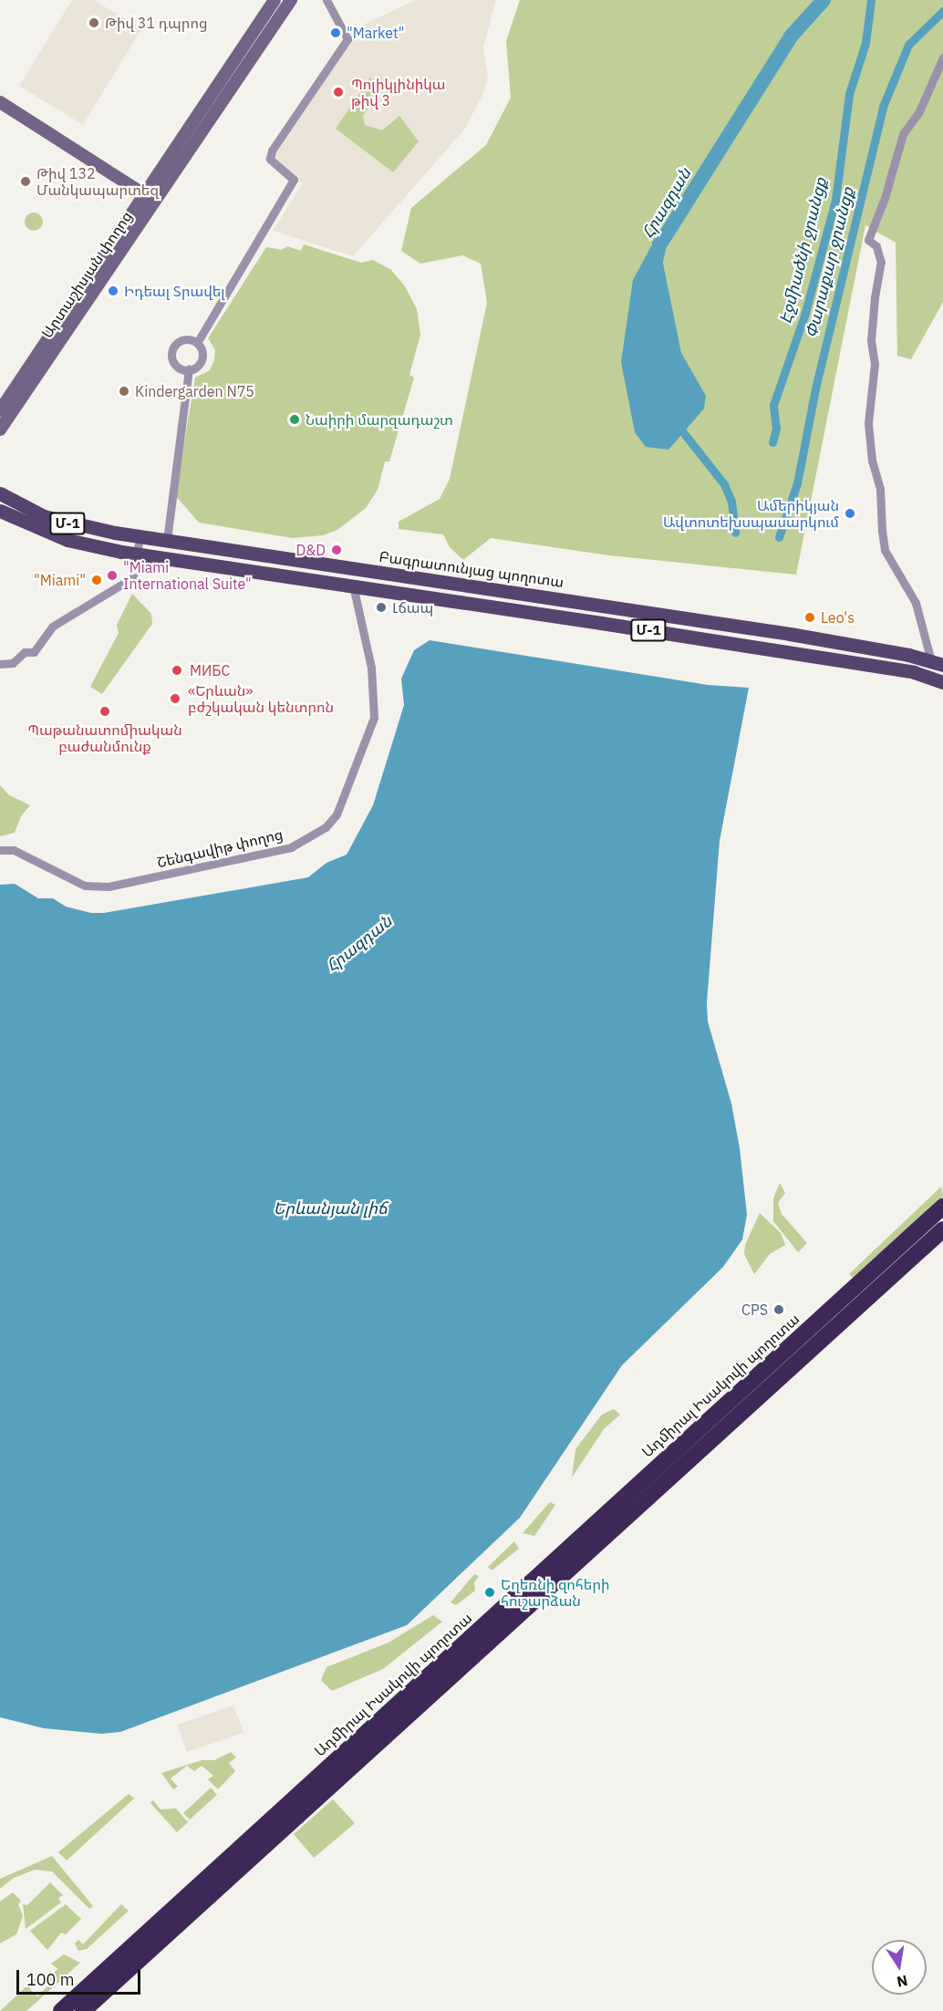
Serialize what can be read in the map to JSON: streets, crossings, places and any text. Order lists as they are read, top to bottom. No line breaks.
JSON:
{"streets":{"highway":["Ադմիրալ Իսակովի պողոտա"],"main road":["Արտաշիսյան փողոց","Մ-1","Բագրատունյաց պողոտա"],"street":["Շենգավիթ փողոց"]},"crossings":[["Մ-1","Շենգավիթ փողոց"]],"water":["Հրազդան","Էջմիածնի ջրանցք","Փարաքար ջրանցք","Երևանյան լիճ"],"places":["Թիվ 31 դպրոց","\"Market\"","Պոլիկլինիկա թիվ 3","Թիվ 132 Մանկապարտեզ","Իդեալ Տրավել","Kindergarden N75","Նաիրի մարզադաշտ","Ամերիկյան Ավտոտեխսպասարկում","D&D","\"Miami International Suite\"","\"Miami\"","Լճապ","Leo's","МИБС","«Երևան» բժշկական կենտրոն","Պաթանատոմիական բաժանմունք","CPS","Եղեռնի զոհերի հուշարձան"],"scale_bar":"100 m","north":"bottom"}
